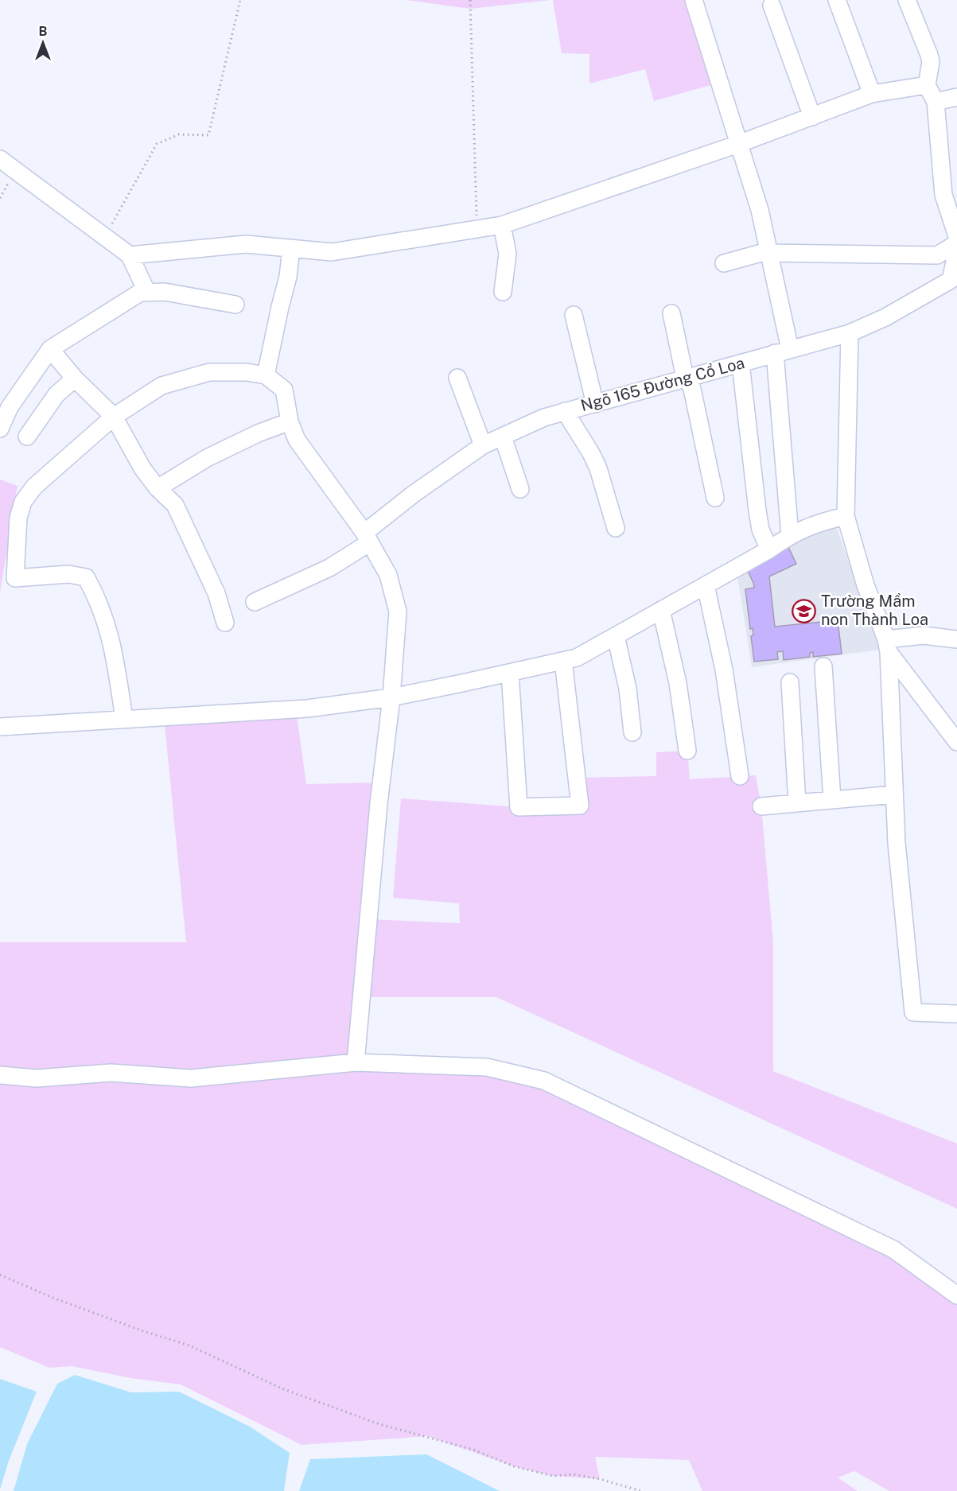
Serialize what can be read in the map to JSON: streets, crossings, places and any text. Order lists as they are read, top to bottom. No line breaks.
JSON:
{"streets":{"street":["Ngõ 165 Đường Cổ Loa"]},"places":{"school or university":["Trường Mầm non Thành Loa"]},"north":"top"}
